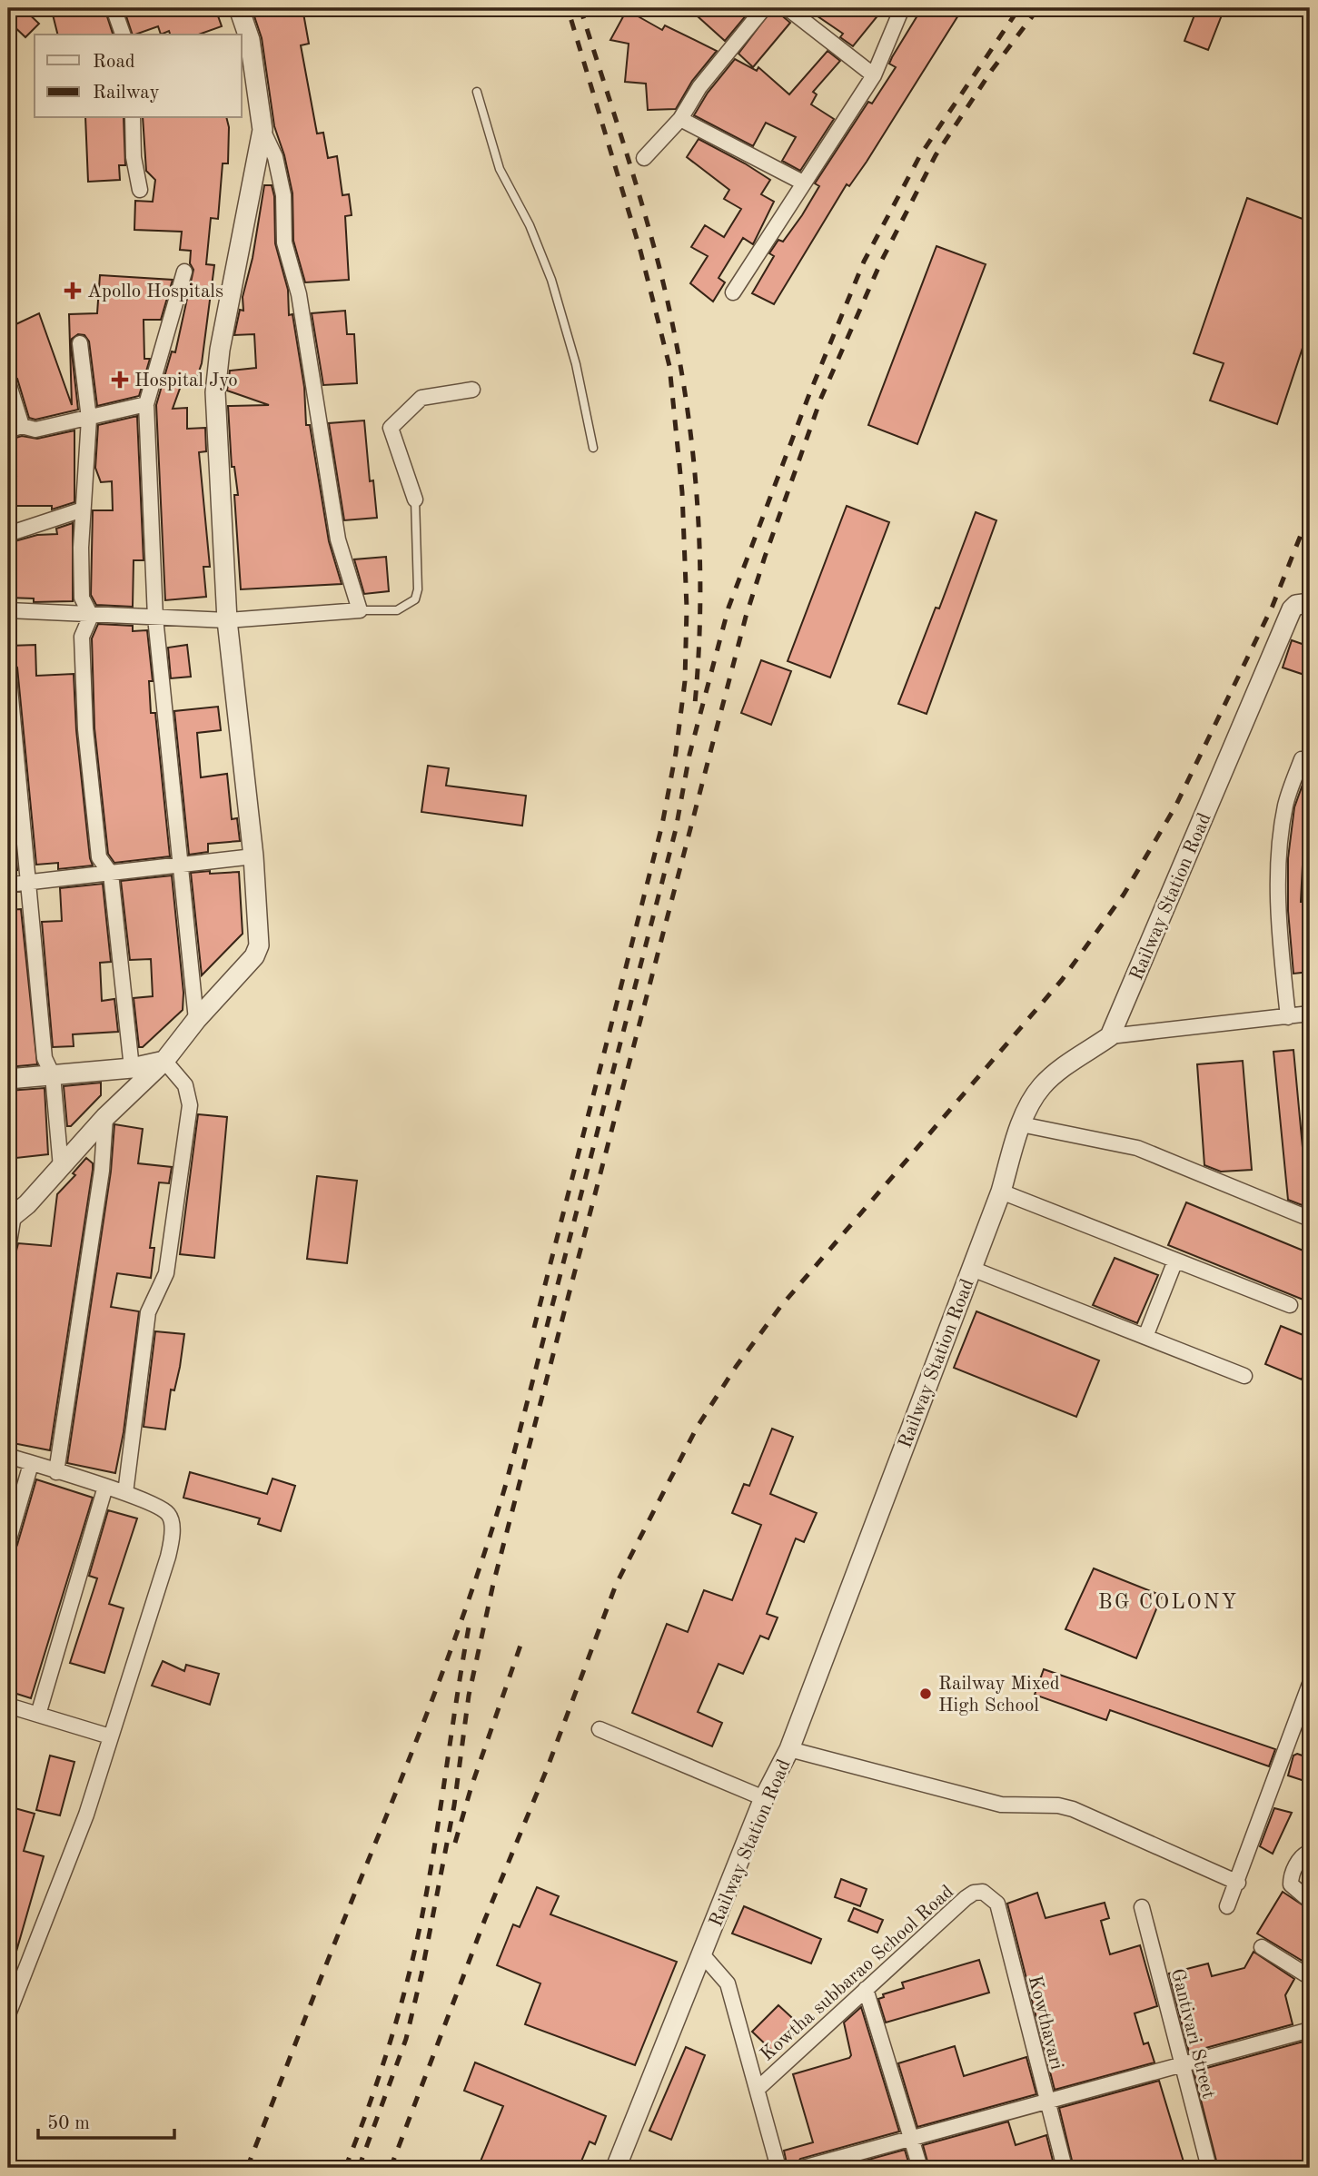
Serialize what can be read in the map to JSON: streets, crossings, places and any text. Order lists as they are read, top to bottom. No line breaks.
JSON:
{"streets":{"street":["Railway Station Road","Kowtha subbarao School Road","Kowthavari","Gantivari Street"]},"crossings":[["Railway Station Road","Kowtha subbarao School Road"],["Kowtha subbarao School Road","Kowthavari"]],"districts":["BG COLONY"],"places":{"health":["Apollo Hospitals","Hospital Jyo"],"other":["Railway Mixed High School"]},"legend":["Road","Railway"],"scale_bar":"50 m"}
